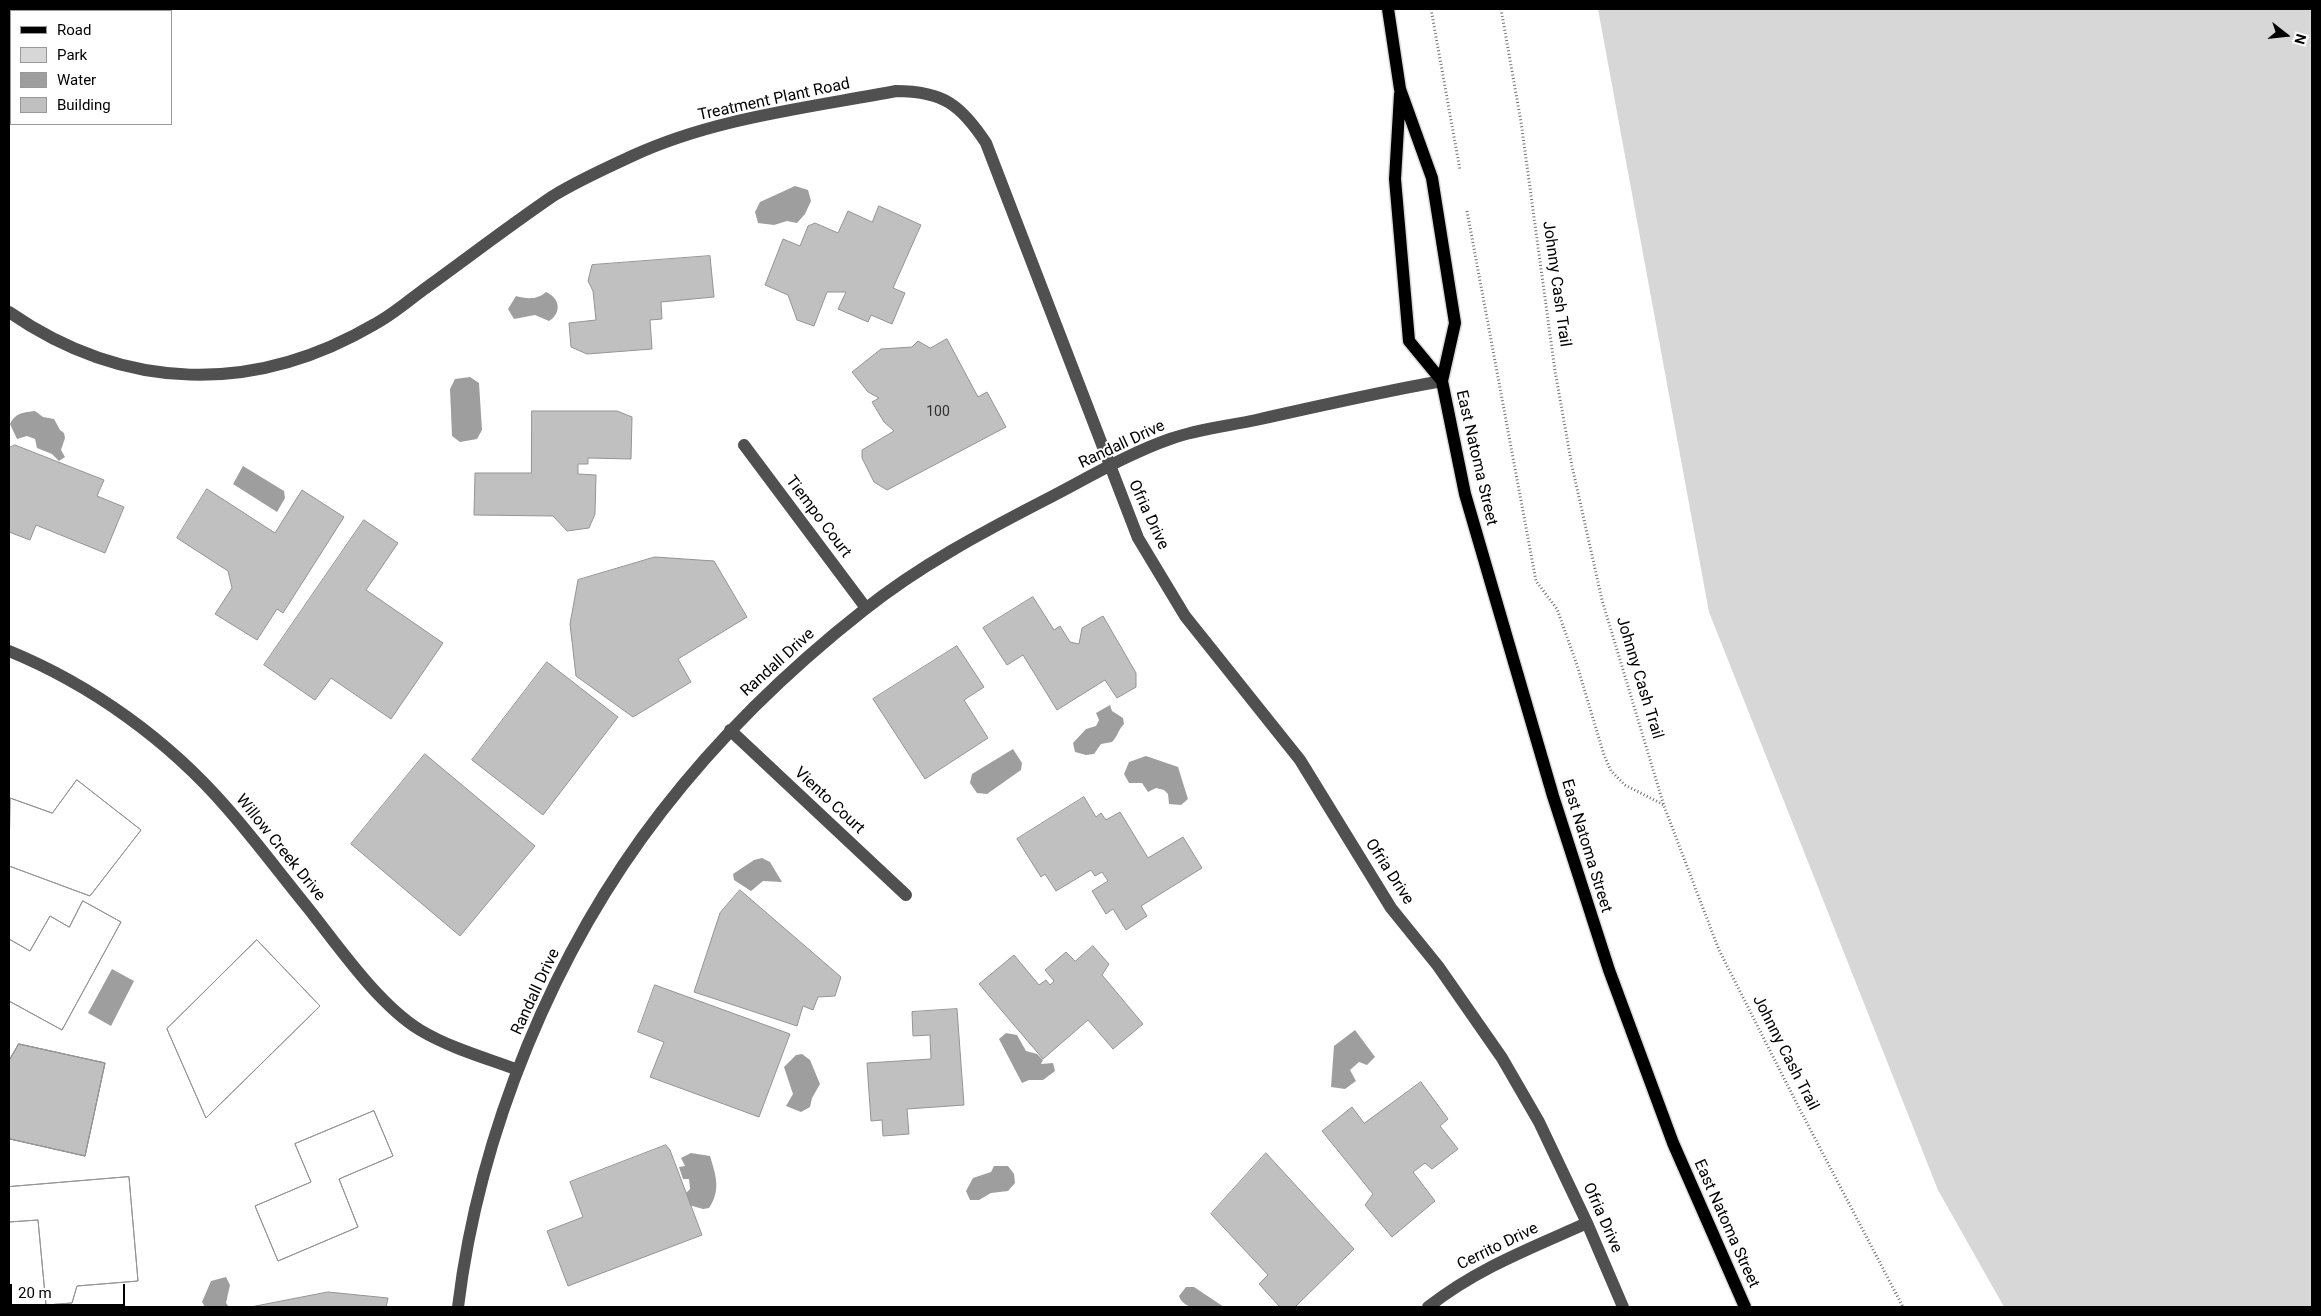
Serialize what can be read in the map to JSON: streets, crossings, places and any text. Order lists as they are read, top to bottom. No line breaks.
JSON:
{"streets":{"main road":["East Natoma Street"],"street":["Treatment Plant Road","Randall Drive","Ofria Drive","Tiempo Court","Viento Court","Willow Creek Drive","Cerrito Drive"],"path":["Johnny Cash Trail"]},"crossings":[["Treatment Plant Road","Randall Drive"],["Treatment Plant Road","Ofria Drive"],["Randall Drive","East Natoma Street"],["Randall Drive","Ofria Drive"],["Randall Drive","Tiempo Court"],["Randall Drive","Viento Court"],["Randall Drive","Willow Creek Drive"],["Ofria Drive","Cerrito Drive"]],"house_numbers":["100"],"legend":["Road","Park","Water","Building"],"scale_bar":"20 m","north":"right"}
